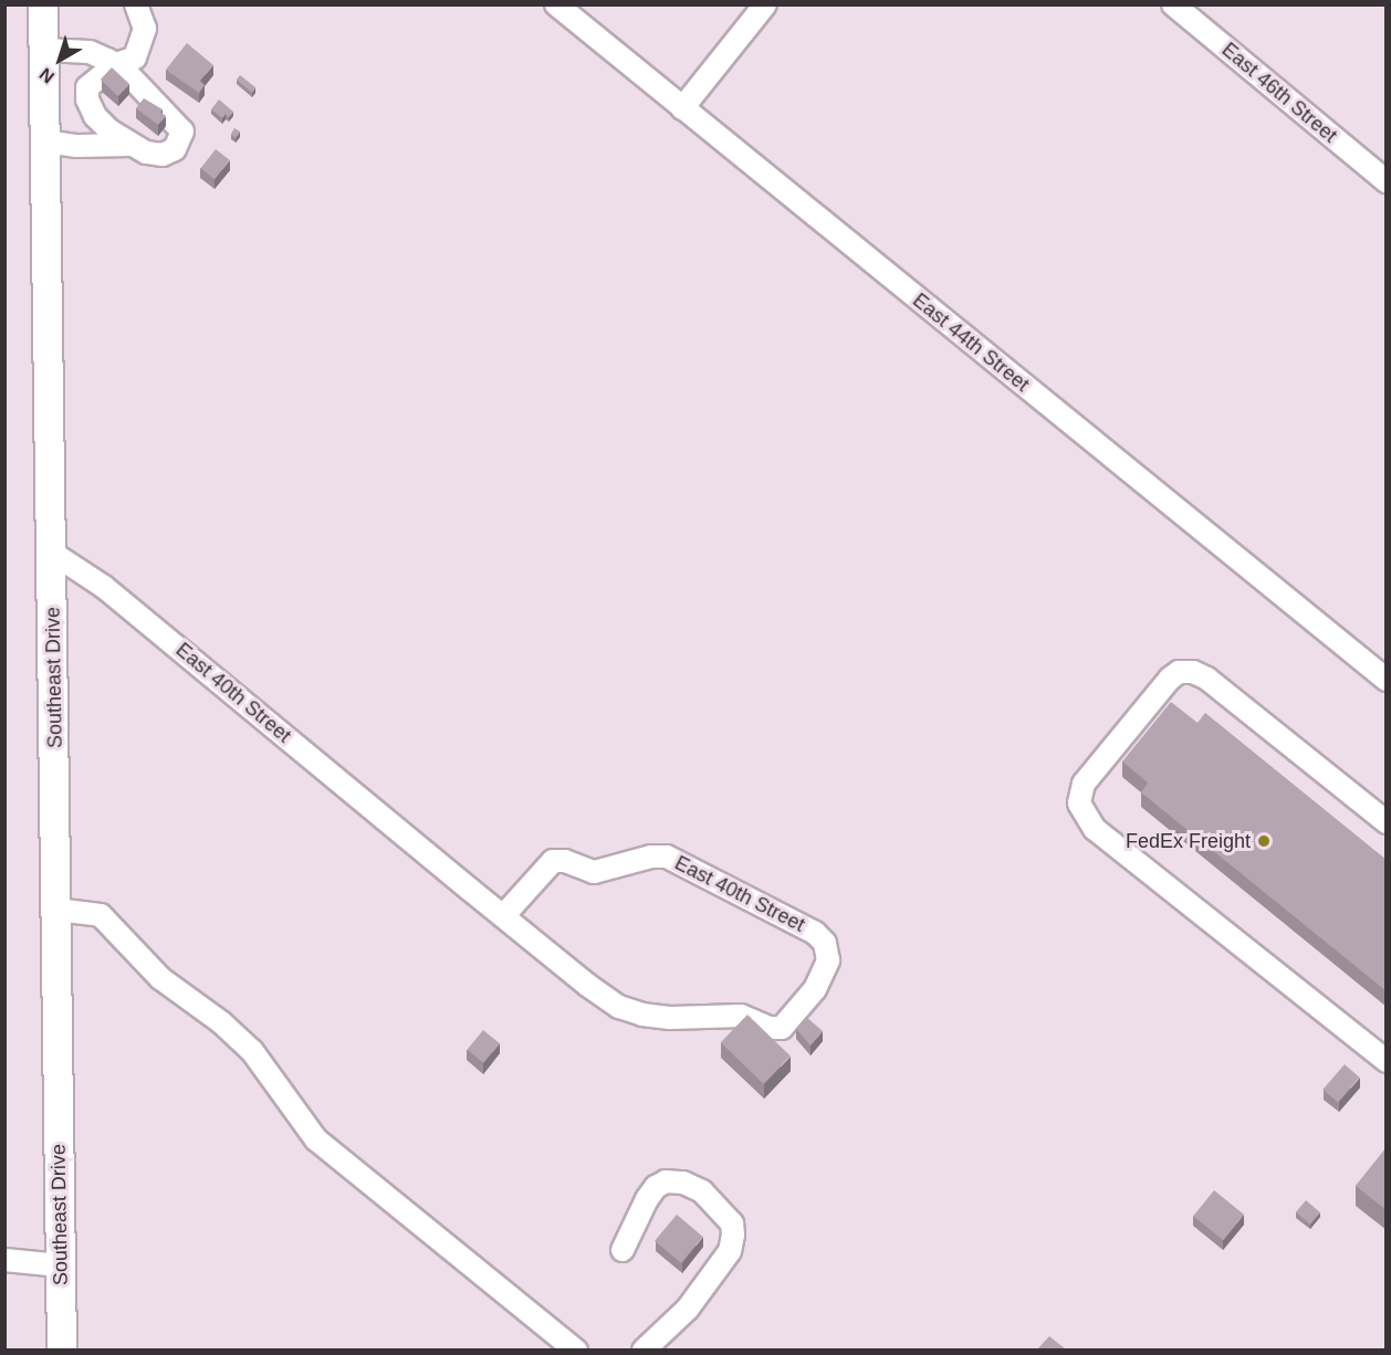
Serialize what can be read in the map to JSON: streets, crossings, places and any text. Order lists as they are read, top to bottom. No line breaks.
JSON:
{"streets":{"main road":["Southeast Drive"],"street":["East 46th Street","East 44th Street","East 40th Street"]},"crossings":[["Southeast Drive","East 40th Street"]],"places":["FedEx Freight"],"north":"bottom left"}
